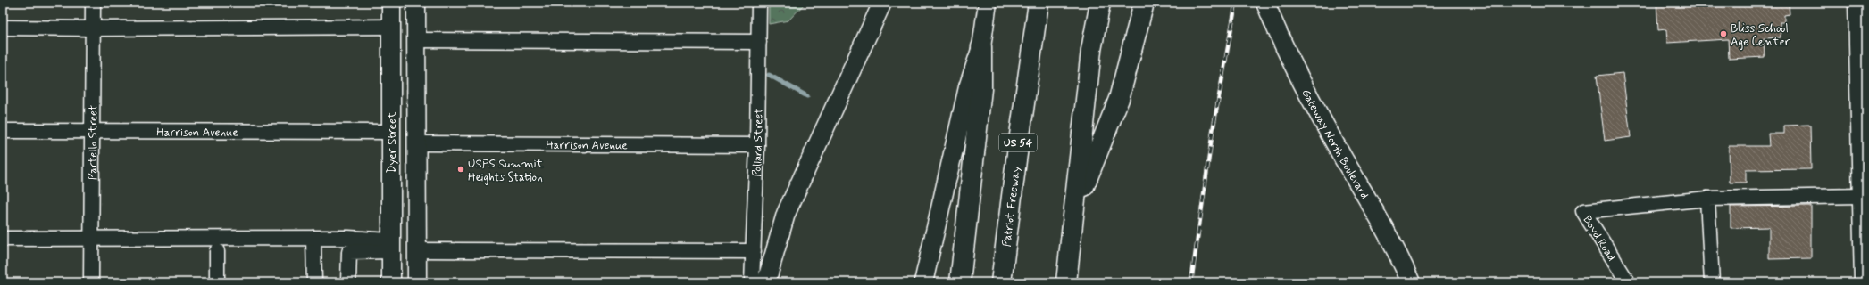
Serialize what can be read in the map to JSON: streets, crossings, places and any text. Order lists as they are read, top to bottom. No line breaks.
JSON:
{"streets":{"highway":["US 54","Patriot Freeway"],"main road":["Dyer Street","Gateway North Boulevard"],"street":["Harrison Avenue","Partello Street","Pollard Street","Boyd Road"]},"crossings":[["Harrison Avenue","Partello Street"],["Harrison Avenue","Dyer Street"],["Harrison Avenue","Pollard Street"]],"places":["Bliss School Age Center","USPS Summit Heights Station"]}
